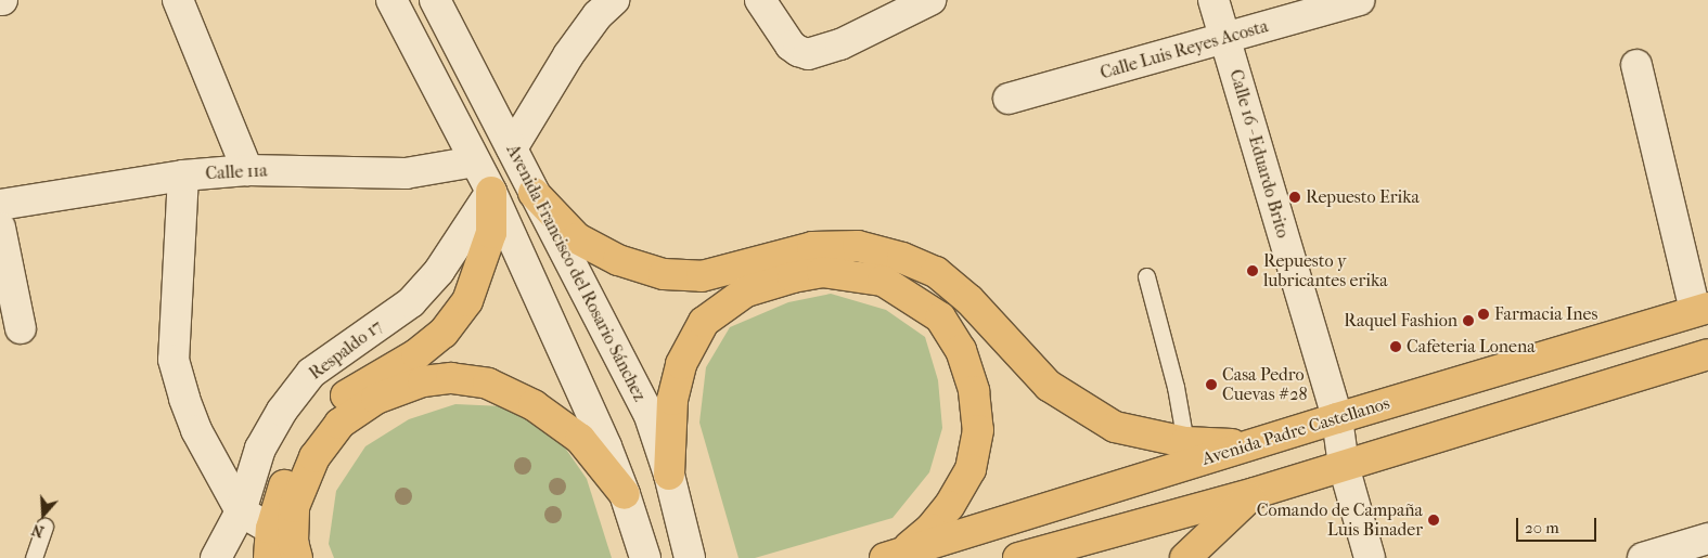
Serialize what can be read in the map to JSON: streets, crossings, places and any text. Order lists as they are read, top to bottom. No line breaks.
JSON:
{"streets":{"main road":["Avenida Padre Castellanos"],"street":["Calle Luis Reyes Acosta","Calle 16 - Eduardo Brito","Calle 11a","Avenida Francisco del Rosario Sánchez","Respaldo 17"]},"crossings":[["Calle Luis Reyes Acosta","Calle 16 - Eduardo Brito"],["Calle 16 - Eduardo Brito","Avenida Padre Castellanos"]],"places":["Repuesto Erika","Repuesto y lubricantes erika","Farmacia Ines","Raquel Fashion","Cafeteria Lonena","Casa Pedro Cuevas #28","Comando de Campaña Luis Binader"],"scale_bar":"20 m","north":"bottom"}
